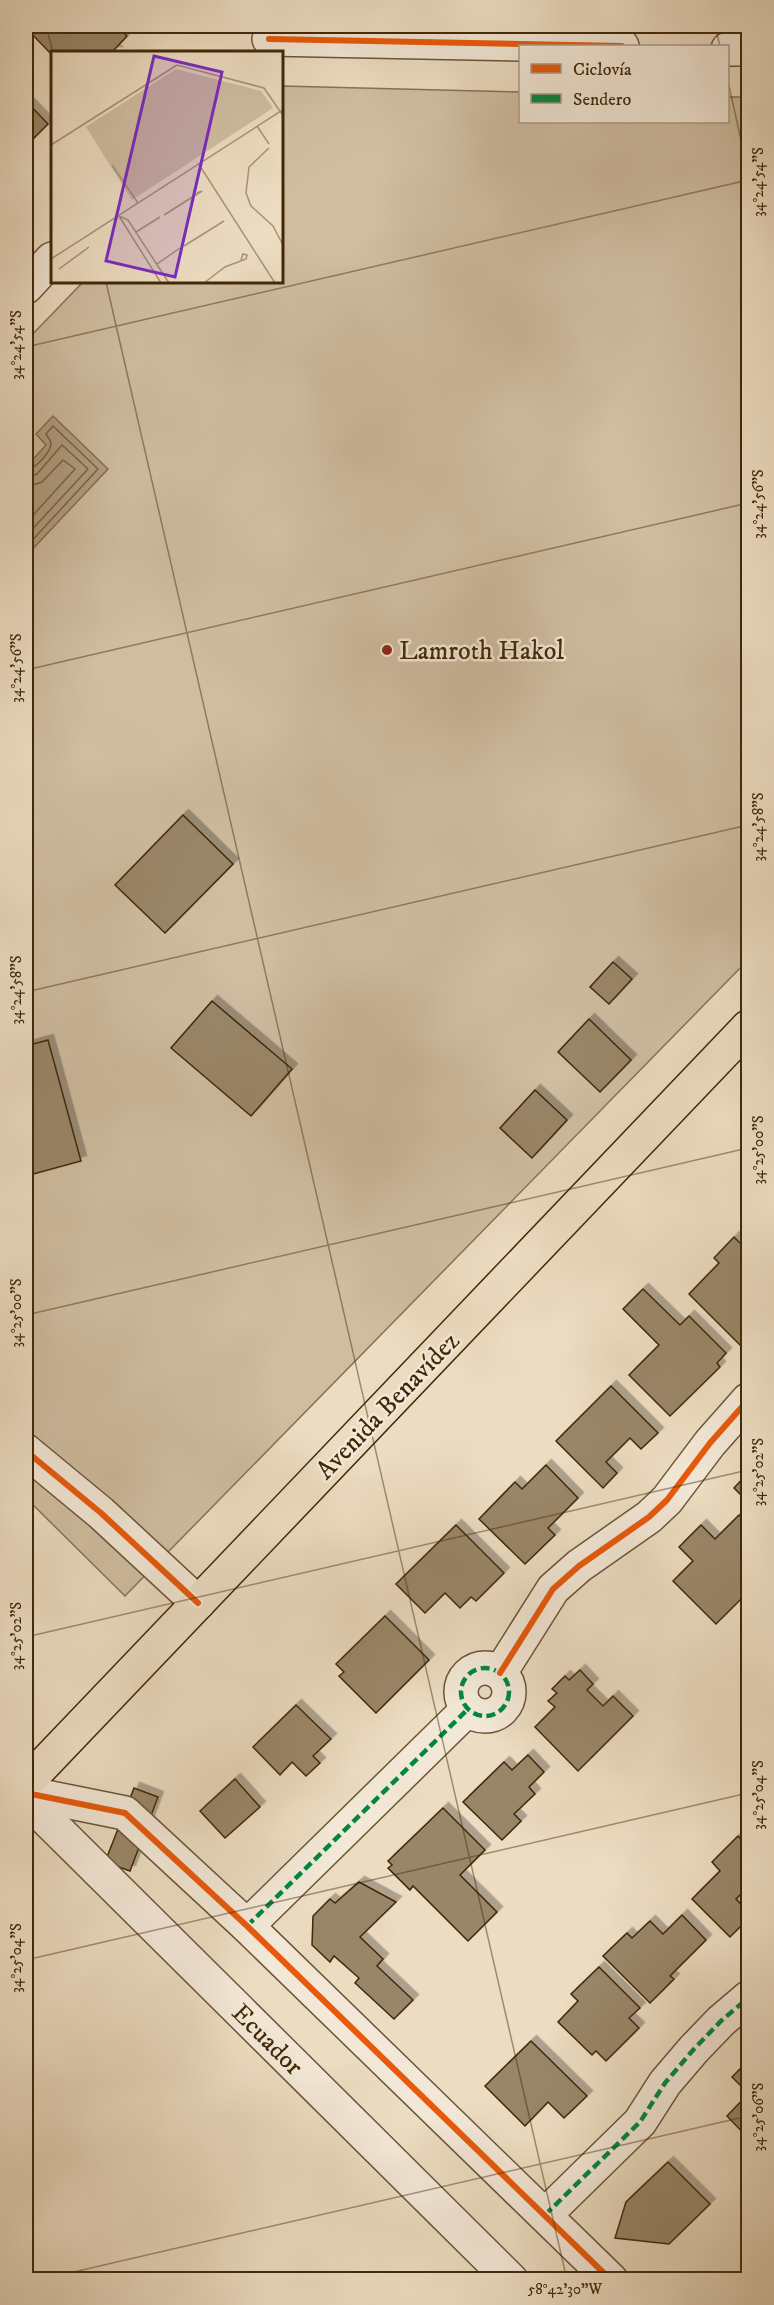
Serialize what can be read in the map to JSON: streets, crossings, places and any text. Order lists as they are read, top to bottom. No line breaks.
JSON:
{"streets":{"main road":["Avenida Benavídez"],"street":["Ecuador"]},"places":["Lamroth Hakol"],"legend":["Ciclovía","Sendero"],"coordinates":["34°24'54\"S","34°24'56\"S","34°24'58\"S","34°25'00\"S","34°25'02\"S","34°25'04\"S","34°25'06\"S","58°42'30\"W"]}
